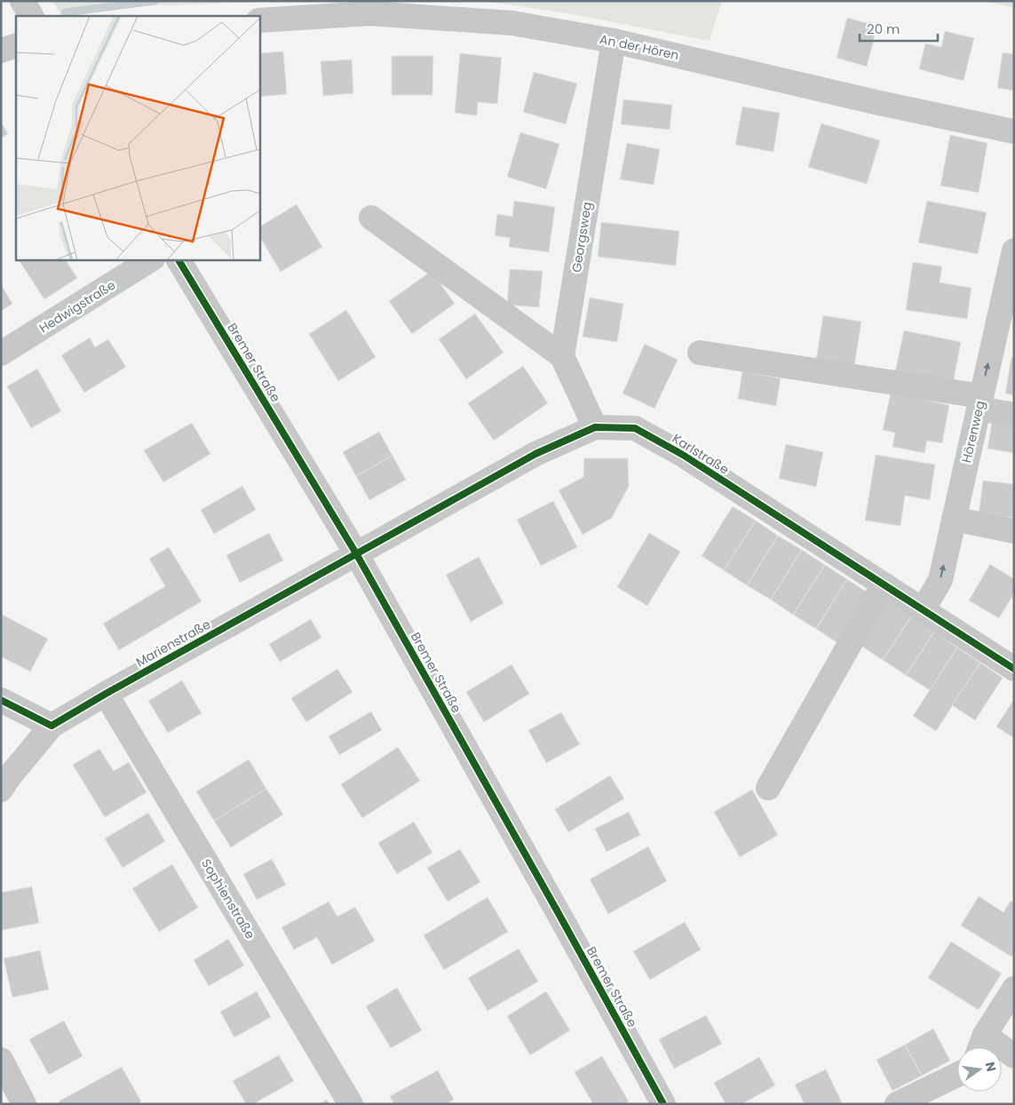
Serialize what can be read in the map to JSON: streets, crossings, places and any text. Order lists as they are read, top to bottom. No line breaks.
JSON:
{"streets":{"street":["An der Hören","Georgsweg","Hedwigstraße","Bremer Straße","Hörenweg","Karlstraße","Marienstraße","Sophienstraße"]},"crossings":[["An der Hören","Georgsweg"],["Bremer Straße","Karlstraße"],["Bremer Straße","Marienstraße"],["Hörenweg","Karlstraße"],["Karlstraße","Marienstraße"],["Marienstraße","Sophienstraße"]],"one_way":["Hörenweg"],"scale_bar":"20 m","north":"right"}
